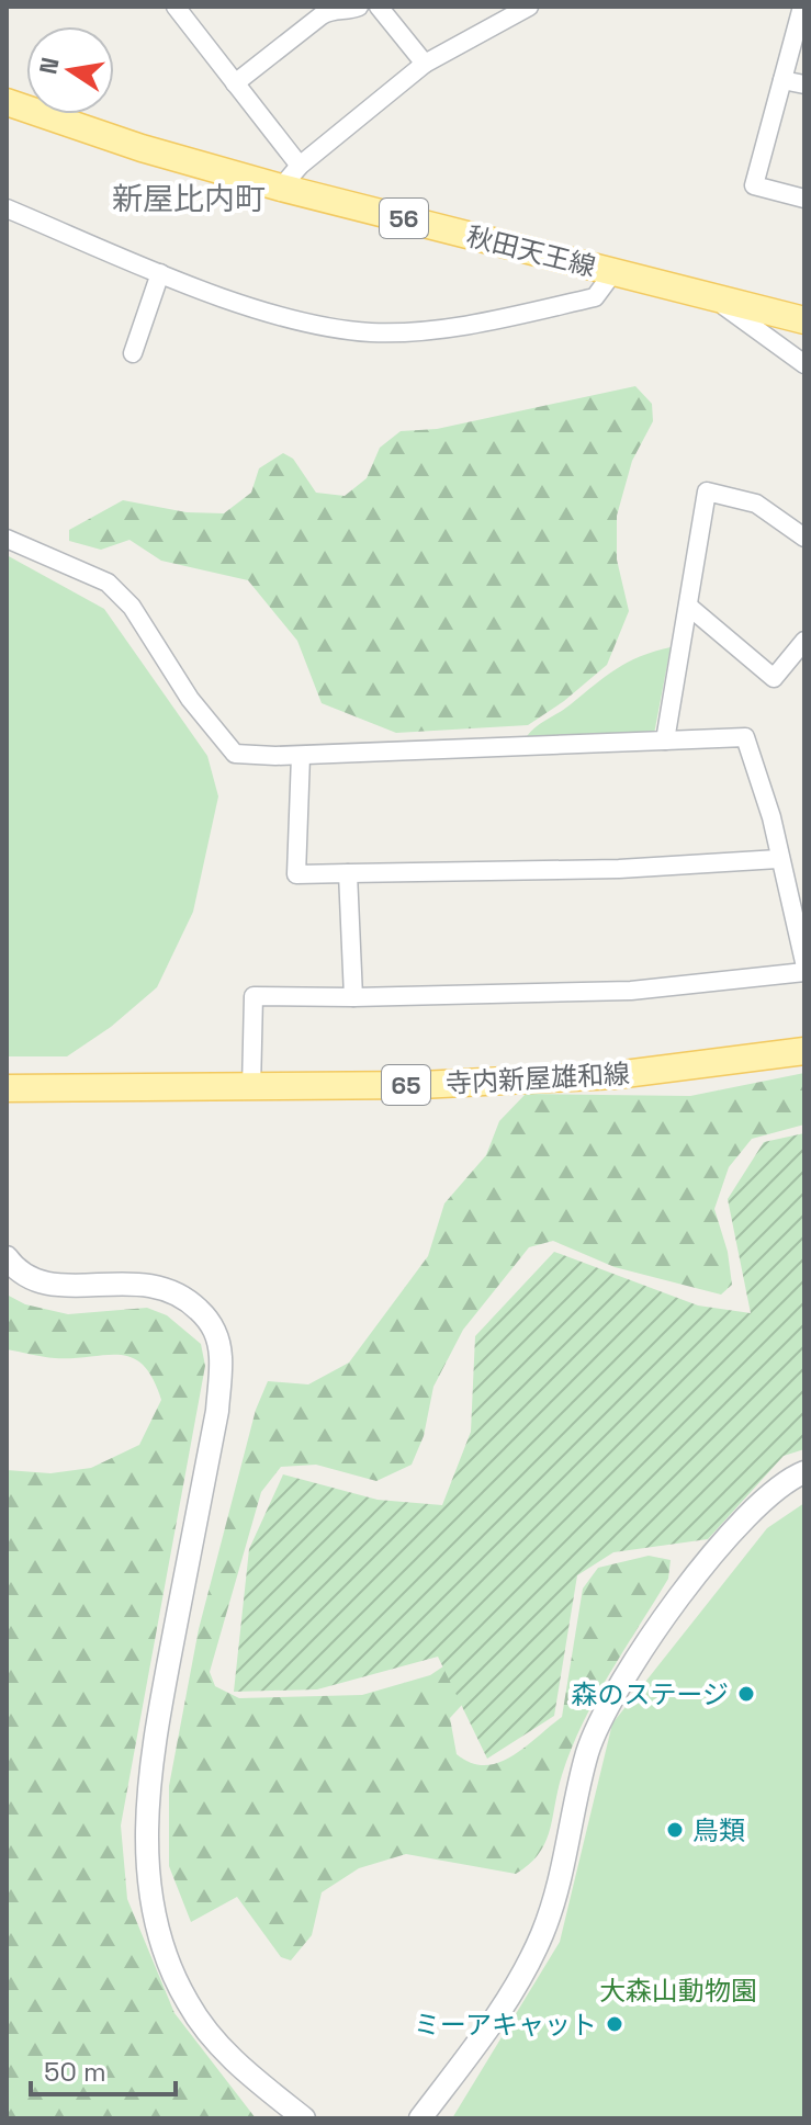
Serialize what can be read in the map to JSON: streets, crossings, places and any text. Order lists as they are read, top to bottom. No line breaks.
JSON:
{"streets":{"main road":["56","秋田天王線","寺内新屋雄和線","65"]},"districts":["新屋比内町"],"parks":["大森山動物園"],"places":["森のステージ","鳥類","ミーアキャット"],"scale_bar":"50 m","north":"left"}
